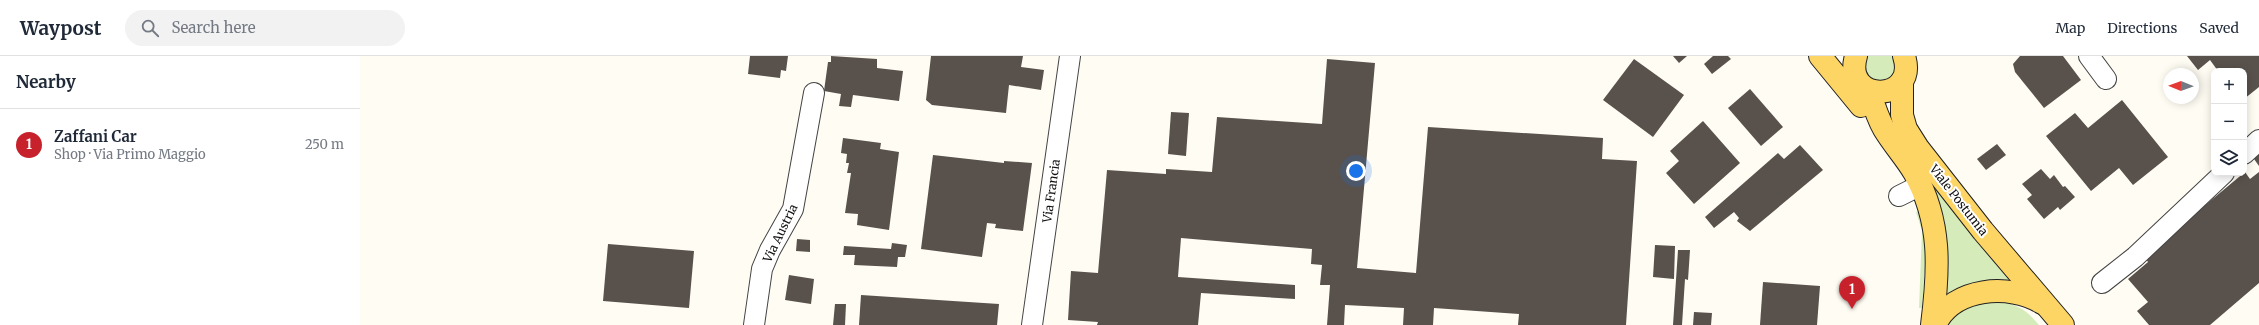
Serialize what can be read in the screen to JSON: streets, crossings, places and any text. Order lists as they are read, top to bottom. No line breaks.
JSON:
{"streets":{"main road":["Viale Postumia"],"street":["Via Francia","Via Austria"]},"north":"left","page":{"header":"Waypost","search":"Search here","nav":["Map","Directions","Saved"],"heading":"Nearby","map_buttons":["+","−"],"list":[{"mark":"1","name":"Zaffani Car","note":"Shop · Via Primo Maggio","value":"250 m"}],"pins":"1"}}
